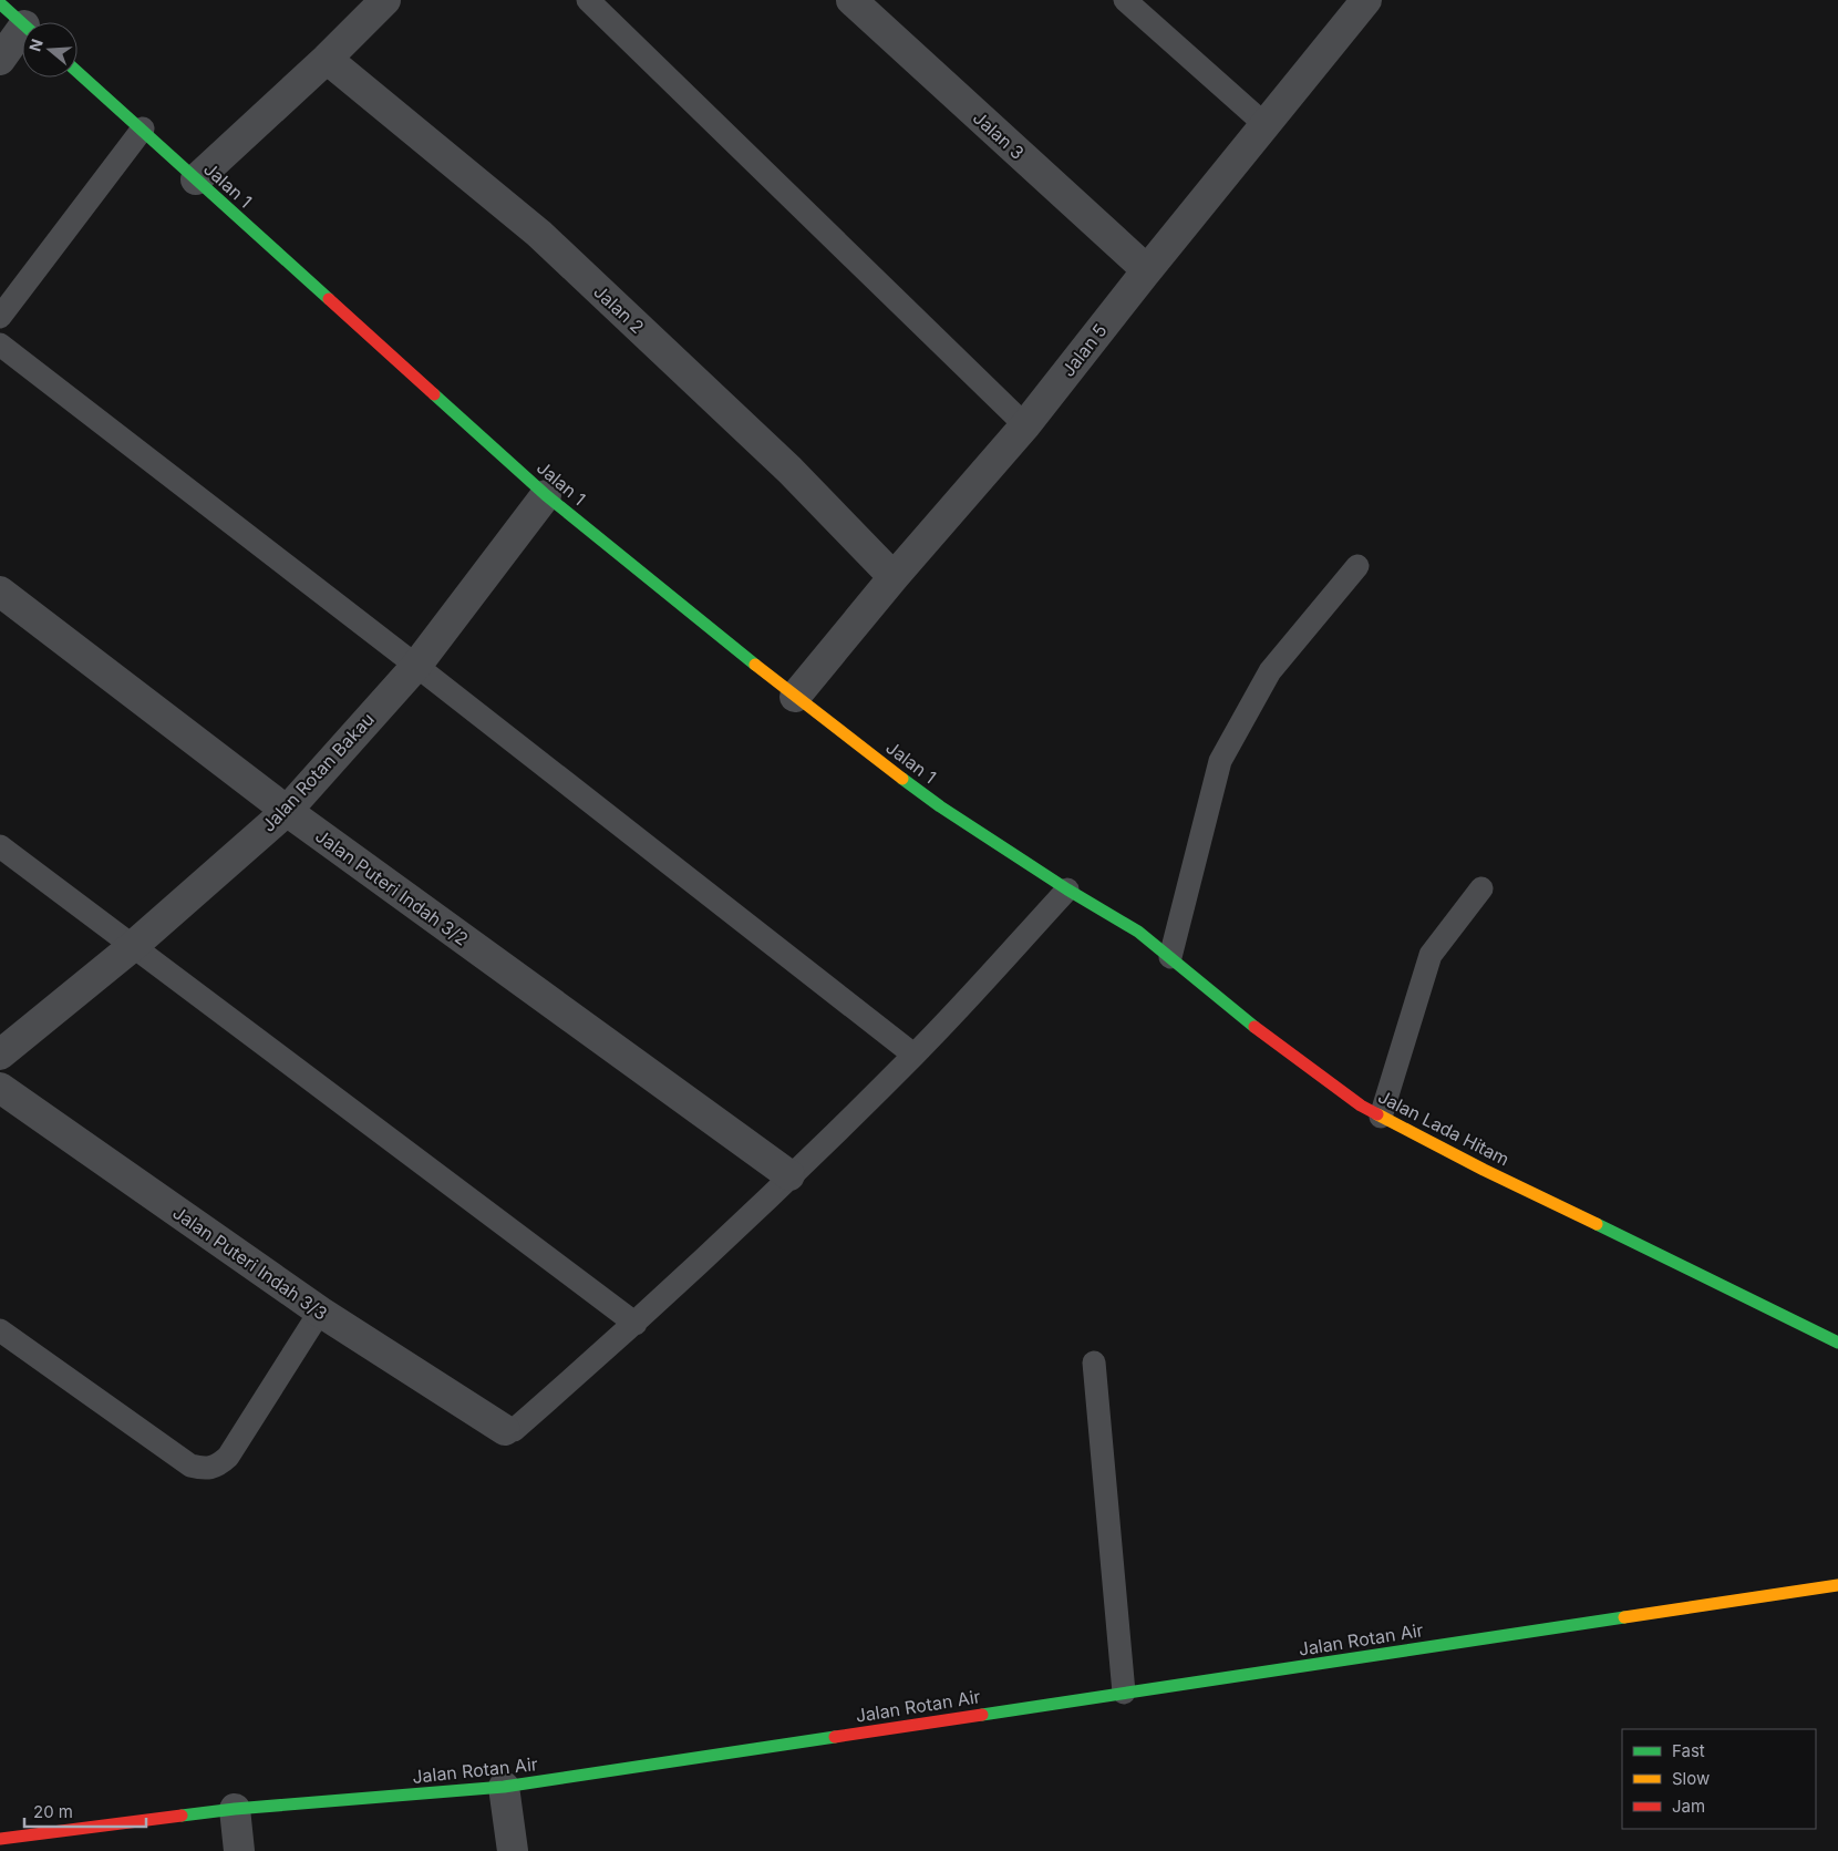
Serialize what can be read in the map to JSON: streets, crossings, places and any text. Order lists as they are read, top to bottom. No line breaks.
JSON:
{"streets":{"street":["Jalan 3","Jalan 1","Jalan 2","Jalan 5","Jalan Rotan Bakau","Jalan Puteri Indah 3/2","Jalan Lada Hitam","Jalan Puteri Indah 3/3","Jalan Rotan Air"]},"crossings":[["Jalan 3","Jalan 5"],["Jalan 1","Jalan 5"],["Jalan 1","Jalan Rotan Bakau"],["Jalan 1","Jalan Lada Hitam"],["Jalan 2","Jalan 5"],["Jalan Rotan Bakau","Jalan Puteri Indah 3/2"]],"legend":["Fast","Slow","Jam"],"scale_bar":"20 m","north":"left"}
